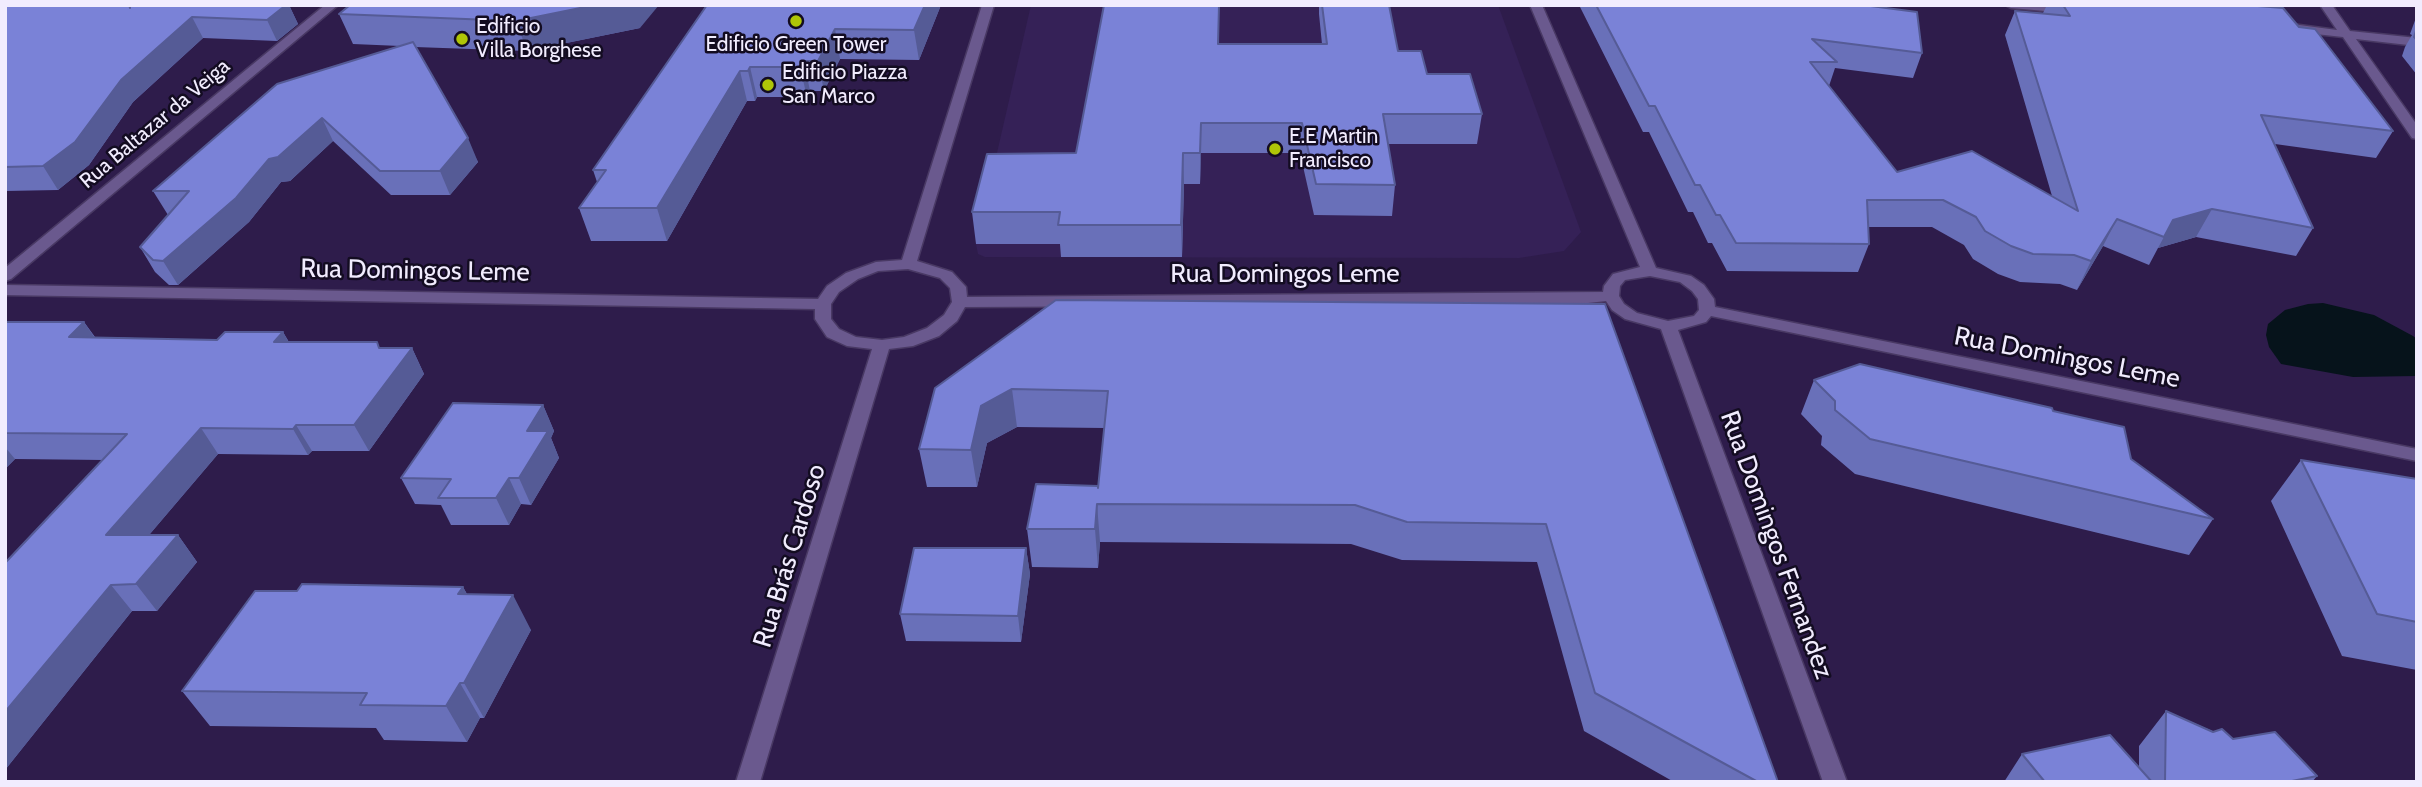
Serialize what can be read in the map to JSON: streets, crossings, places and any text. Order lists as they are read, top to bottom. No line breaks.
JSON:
{"streets":{"street":["Rua Baltazar da Veiga","Rua Domingos Leme","Rua Domingos Fernandez","Rua Brás Cardoso"]},"crossings":[["Rua Domingos Leme","Rua Brás Cardoso"]],"places":["Edificio Green Tower","Edificio Villa Borghese","Edificio Piazza San Marco","E.E Martin Francisco"]}
